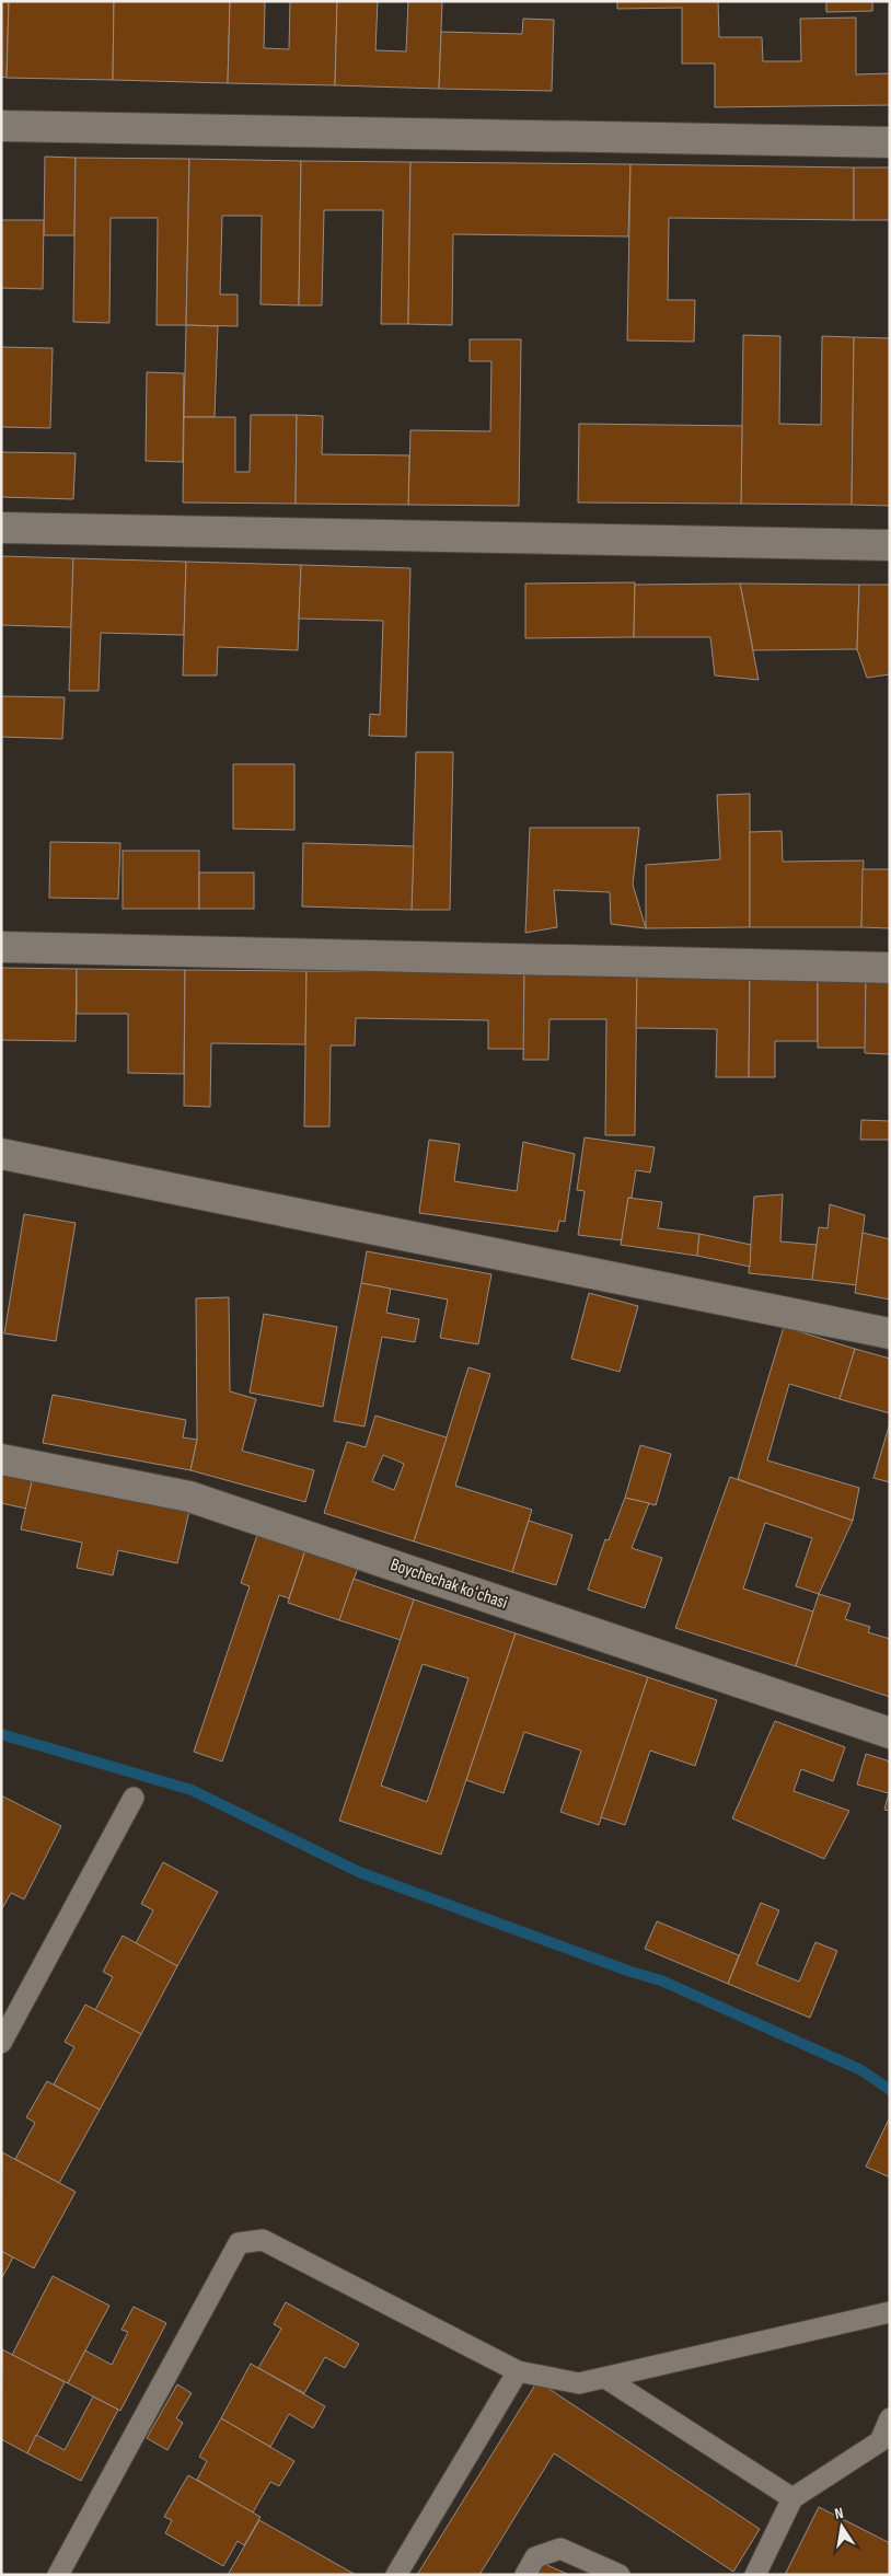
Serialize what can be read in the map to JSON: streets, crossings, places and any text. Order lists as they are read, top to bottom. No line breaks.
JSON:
{"streets":{"street":["Boychechak koʻchasi"]},"north":"top"}
